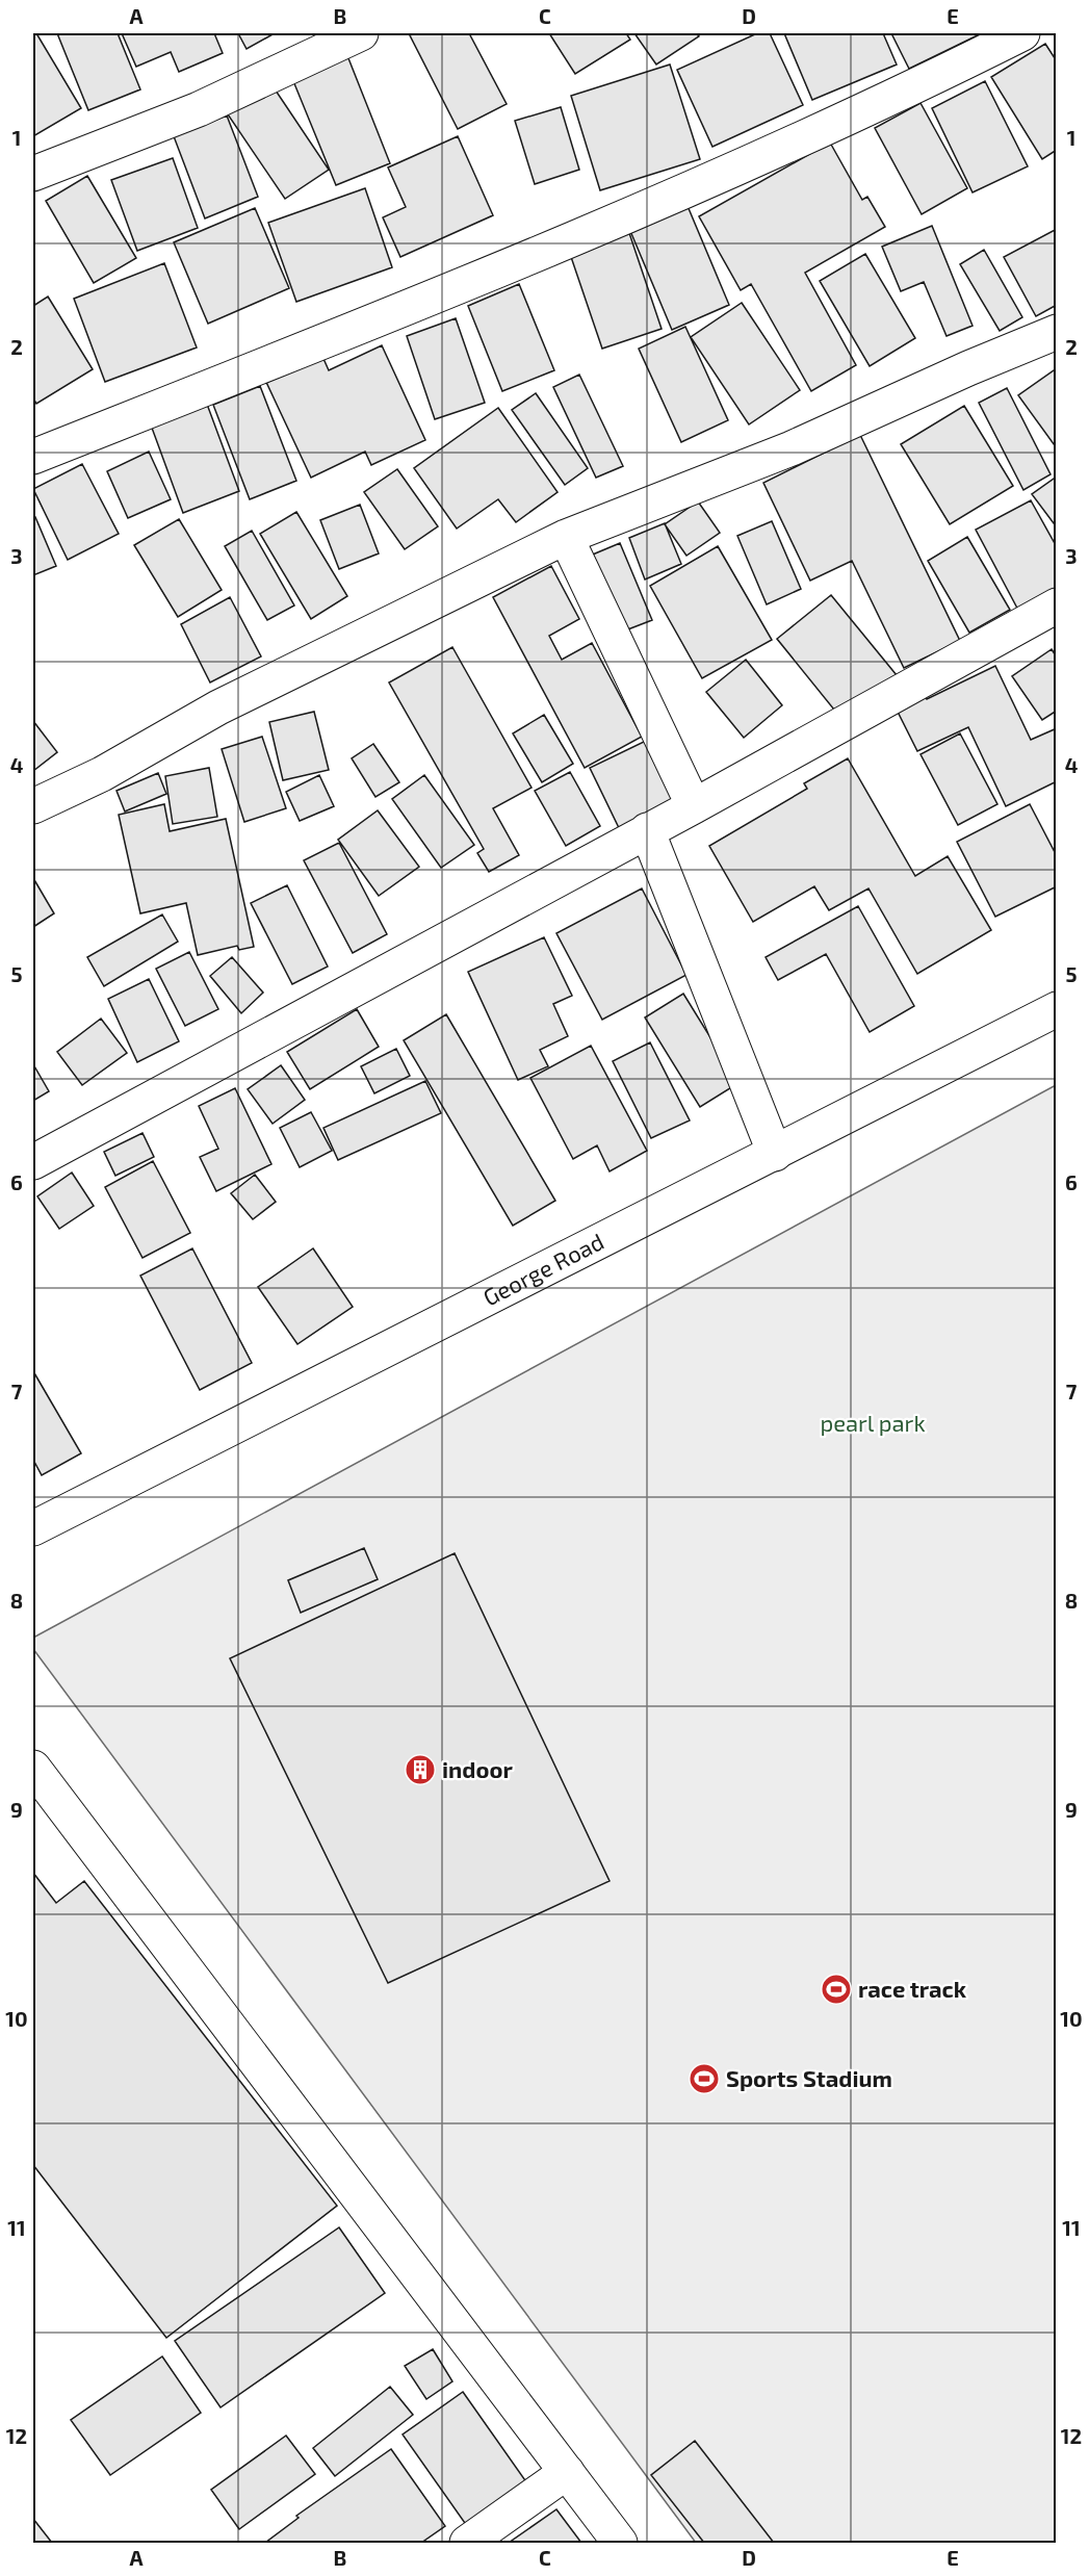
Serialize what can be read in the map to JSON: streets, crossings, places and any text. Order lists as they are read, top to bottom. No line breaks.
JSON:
{"streets":{"street":["George Road"]},"parks":["pearl park"],"places":{"building":["indoor"],"sports":["race track","Sports Stadium"]},"grid":{"columns":["A","B","C","D","E"],"rows":["1","2","3","4","5","6","7","8","9","10","11","12"]}}
